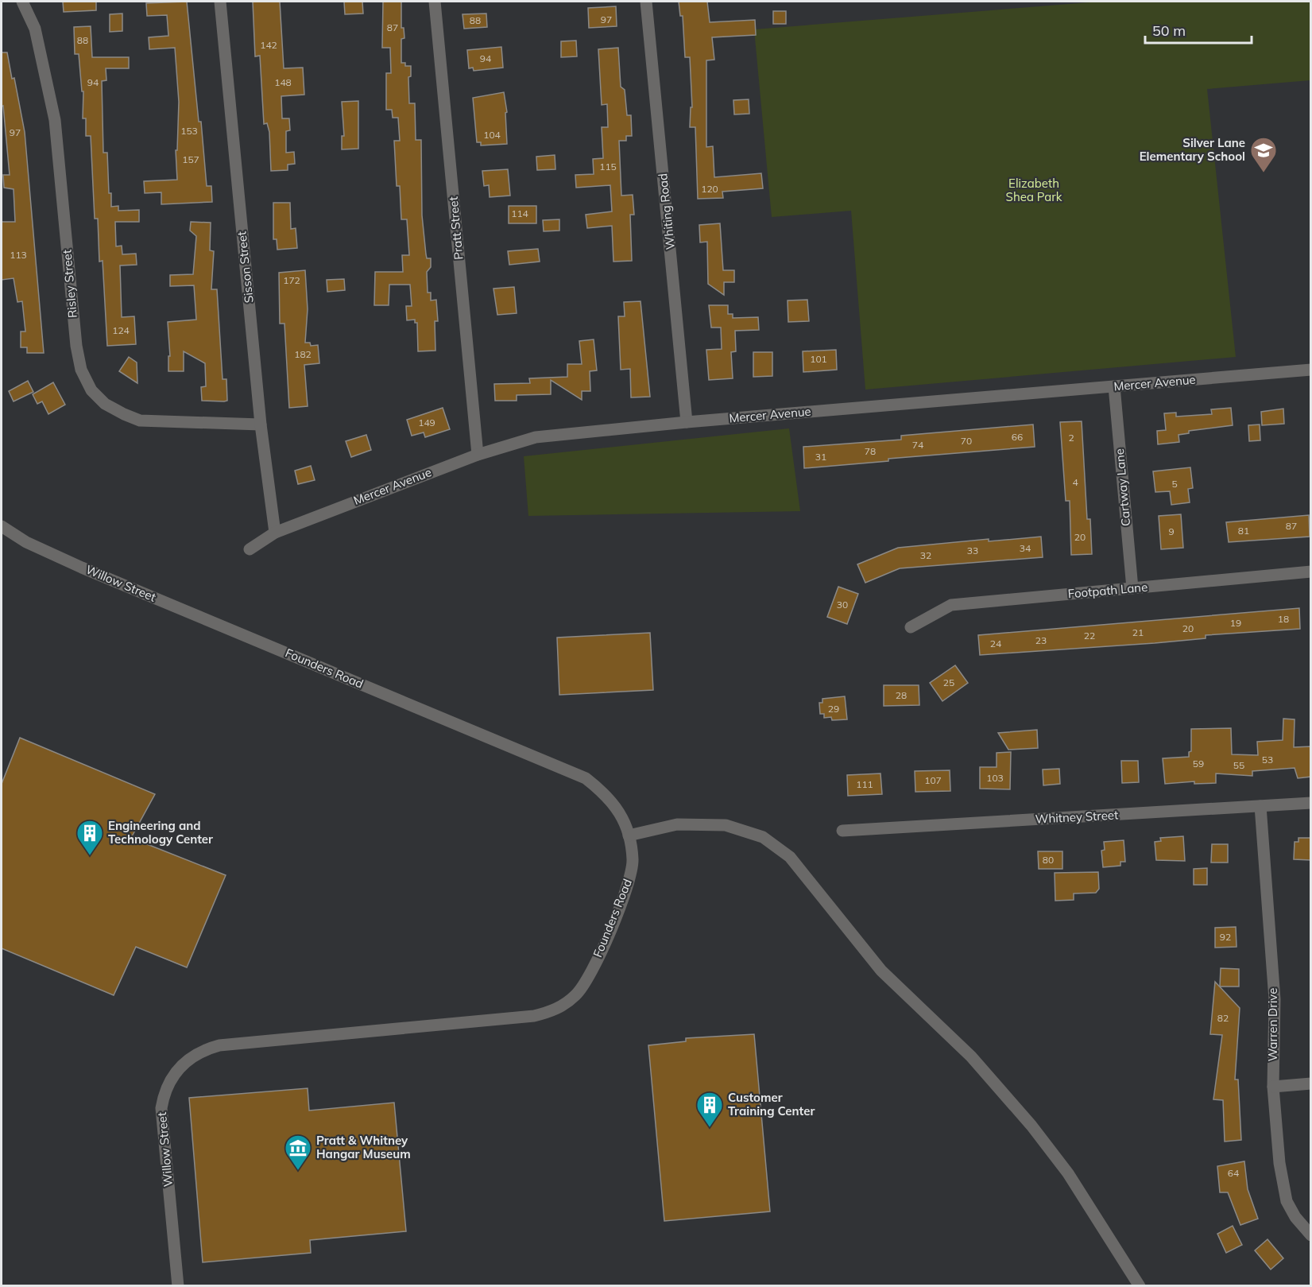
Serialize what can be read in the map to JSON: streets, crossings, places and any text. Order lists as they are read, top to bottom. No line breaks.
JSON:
{"streets":{"street":["Whiting Road","Pratt Street","Sisson Street","Risley Street","Mercer Avenue","Cartway Lane","Willow Street","Footpath Lane","Founders Road","Whitney Street","Warren Drive"]},"crossings":[["Whiting Road","Mercer Avenue"],["Pratt Street","Mercer Avenue"],["Sisson Street","Risley Street"],["Sisson Street","Mercer Avenue"],["Mercer Avenue","Cartway Lane"],["Cartway Lane","Footpath Lane"],["Willow Street","Founders Road"],["Whitney Street","Warren Drive"]],"parks":["Elizabeth Shea Park"],"places":{"school or university":["Silver Lane Elementary School"],"building":["Engineering and Technology Center","Customer Training Center"],"museum":["Pratt & Whitney Hangar Museum"]},"house_numbers":["97","88","87","88","142","94","94","148","153","97","104","157","115","120","114","113","172","124","182","101","149","66","2","70","74","78","31","4","5","87","81","9","20","34","33","32","30","18","19","20","21","22","23","24","25","28","29","53","59","55","103","107","111","80","92","82","64"],"scale_bar":"50 m"}
